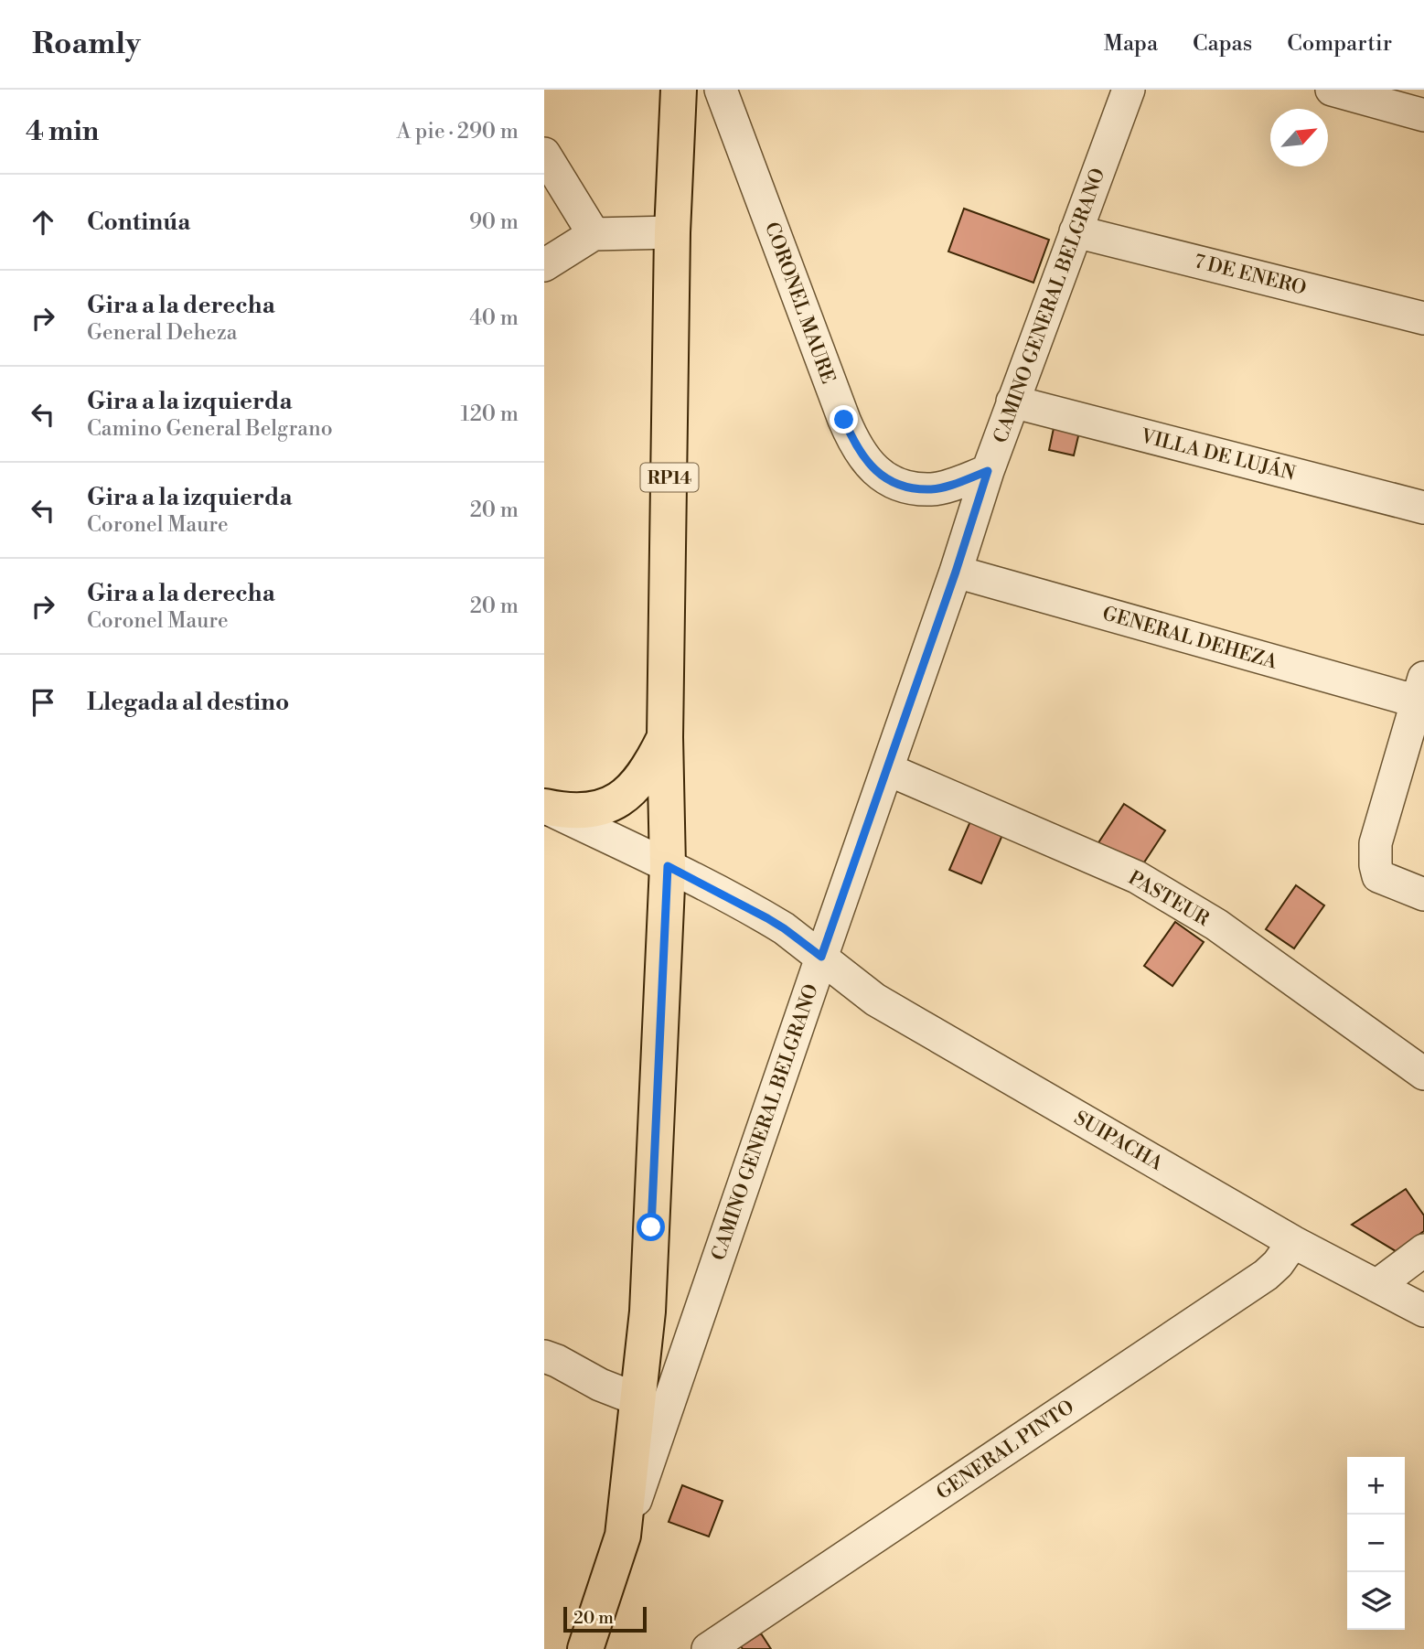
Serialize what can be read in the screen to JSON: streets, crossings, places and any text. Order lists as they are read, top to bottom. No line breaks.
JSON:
{"streets":{"main road":["CAMINO GENERAL BELGRANO","RP14"],"street":["7 DE ENERO","CORONEL MAURE","VILLA DE LUJÁN","GENERAL DEHEZA","PASTEUR","SUIPACHA","GENERAL PINTO"]},"crossings":[["7 DE ENERO","CAMINO GENERAL BELGRANO"],["CORONEL MAURE","CAMINO GENERAL BELGRANO"],["CAMINO GENERAL BELGRANO","VILLA DE LUJÁN"],["CAMINO GENERAL BELGRANO","RP14"],["CAMINO GENERAL BELGRANO","GENERAL DEHEZA"],["CAMINO GENERAL BELGRANO","PASTEUR"],["CAMINO GENERAL BELGRANO","SUIPACHA"],["SUIPACHA","GENERAL PINTO"]],"scale_bar":"20 m","north":"top right","page":{"header":"Roamly","nav":["Mapa","Capas","Compartir"],"heading":["4 min","A pie · 290 m"],"list":[["Continúa","90 m"],["Gira a la derecha","General Deheza","40 m"],["Gira a la izquierda","Camino General Belgrano","120 m"],["Gira a la izquierda","Coronel Maure","20 m"],["Gira a la derecha","Coronel Maure","20 m"],"Llegada al destino"],"map_buttons":["+","−"],"scale":"20 m"}}
